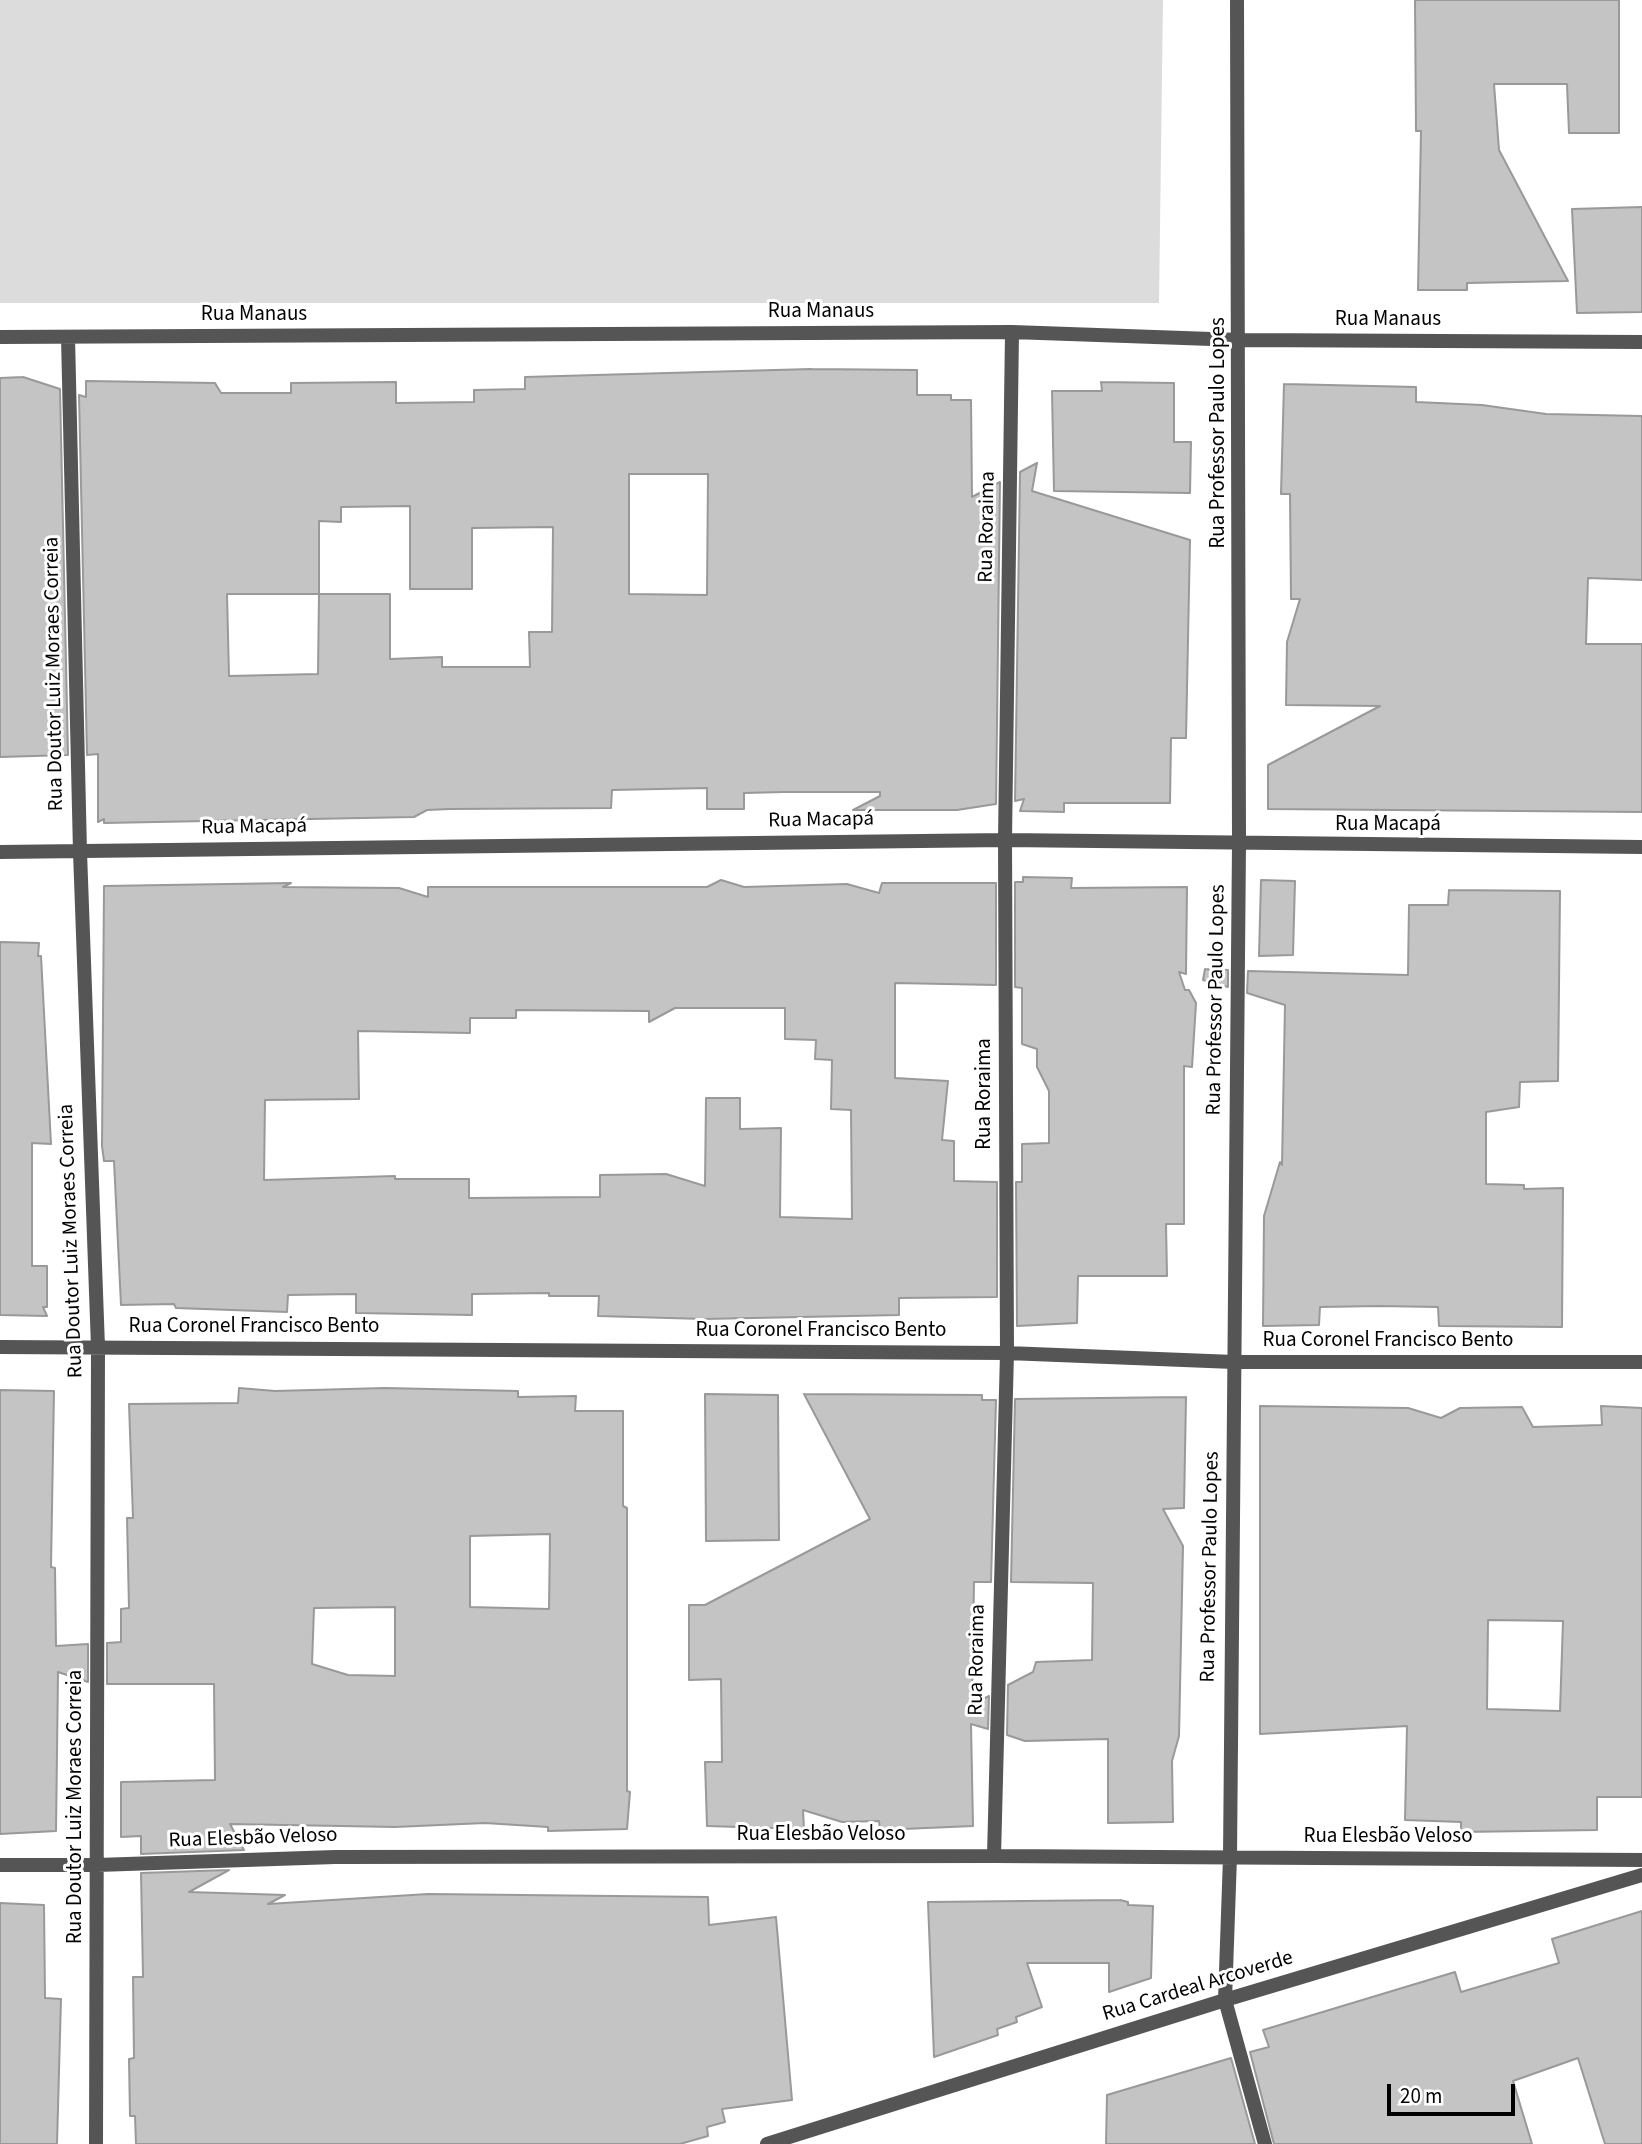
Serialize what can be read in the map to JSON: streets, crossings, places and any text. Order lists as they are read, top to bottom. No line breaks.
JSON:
{"streets":{"street":["Rua Manaus","Rua Professor Paulo Lopes","Rua Roraima","Rua Doutor Luiz Moraes Correia","Rua Macapá","Rua Coronel Francisco Bento","Rua Elesbão Veloso","Rua Cardeal Arcoverde"]},"crossings":[["Rua Manaus","Rua Professor Paulo Lopes"],["Rua Manaus","Rua Roraima"],["Rua Manaus","Rua Doutor Luiz Moraes Correia"],["Rua Professor Paulo Lopes","Rua Macapá"],["Rua Professor Paulo Lopes","Rua Coronel Francisco Bento"],["Rua Professor Paulo Lopes","Rua Elesbão Veloso"],["Rua Professor Paulo Lopes","Rua Cardeal Arcoverde"],["Rua Roraima","Rua Macapá"],["Rua Roraima","Rua Coronel Francisco Bento"],["Rua Roraima","Rua Elesbão Veloso"],["Rua Doutor Luiz Moraes Correia","Rua Macapá"],["Rua Doutor Luiz Moraes Correia","Rua Coronel Francisco Bento"],["Rua Doutor Luiz Moraes Correia","Rua Elesbão Veloso"]],"scale_bar":"20 m"}
